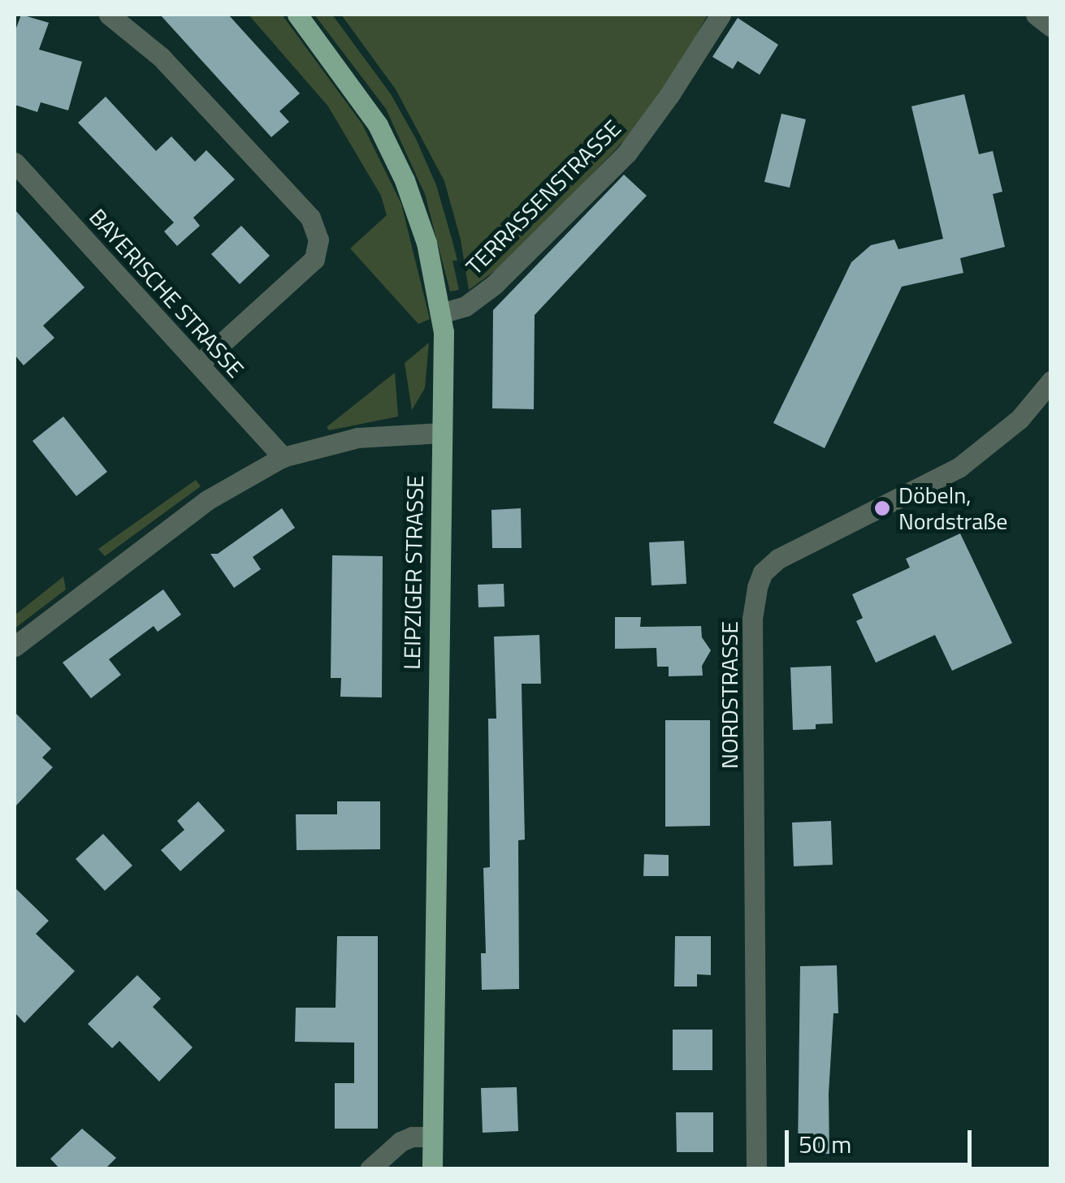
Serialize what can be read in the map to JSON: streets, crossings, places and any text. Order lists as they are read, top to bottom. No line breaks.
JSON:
{"streets":{"main road":["LEIPZIGER STRASSE"],"street":["TERRASSENSTRASSE","BAYERISCHE STRASSE","NORDSTRASSE"]},"crossings":[["TERRASSENSTRASSE","LEIPZIGER STRASSE"]],"places":["Döbeln, Nordstraße"],"scale_bar":"50 m"}
